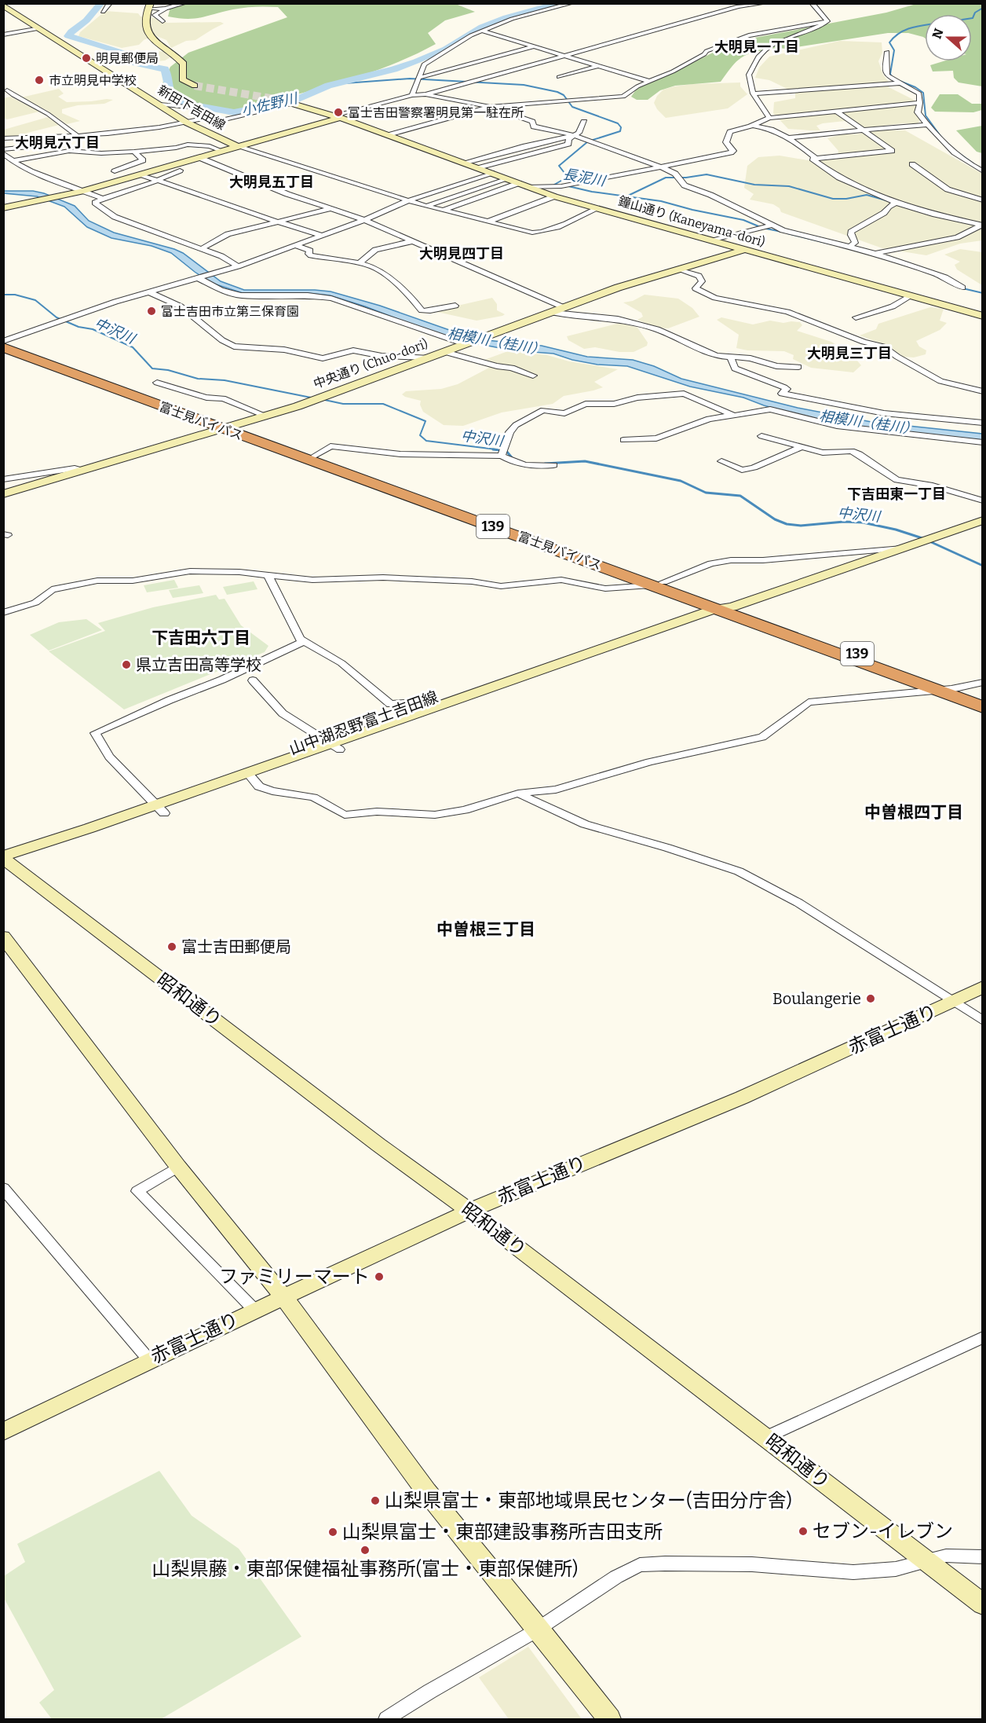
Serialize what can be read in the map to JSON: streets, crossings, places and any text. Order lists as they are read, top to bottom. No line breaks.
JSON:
{"streets":{"highway":["富士見バイパス","139"],"street":["新田下吉田線","鐘山通り (Kaneyama-dori)","中央通り (Chuo-dori)","山中湖忍野富士吉田線","昭和通り","赤富士通り"]},"crossings":[["鐘山通り (Kaneyama-dori)","中央通り (Chuo-dori)"],["中央通り (Chuo-dori)","富士見バイパス"],["富士見バイパス","山中湖忍野富士吉田線"],["山中湖忍野富士吉田線","昭和通り"],["昭和通り","赤富士通り"]],"districts":["大明見一丁目","大明見六丁目","大明見五丁目","大明見四丁目","大明見三丁目","下吉田東一丁目","下吉田六丁目","中曽根四丁目","中曽根三丁目"],"water":["小佐野川","長泥川","中沢川","相模川（桂川）"],"places":["明見郵便局","市立明見中学校","富士吉田警察署明見第一駐在所","富士吉田市立第三保育園","県立吉田高等学校","富士吉田郵便局","Boulangerie","ファミリーマート","山梨県富士・東部地域県民センター(吉田分庁舎)","セブン-イレブン","山梨県富士・東部建設事務所吉田支所","山梨県藤・東部保健福祉事務所(富士・東部保健所)"],"north":"left"}
